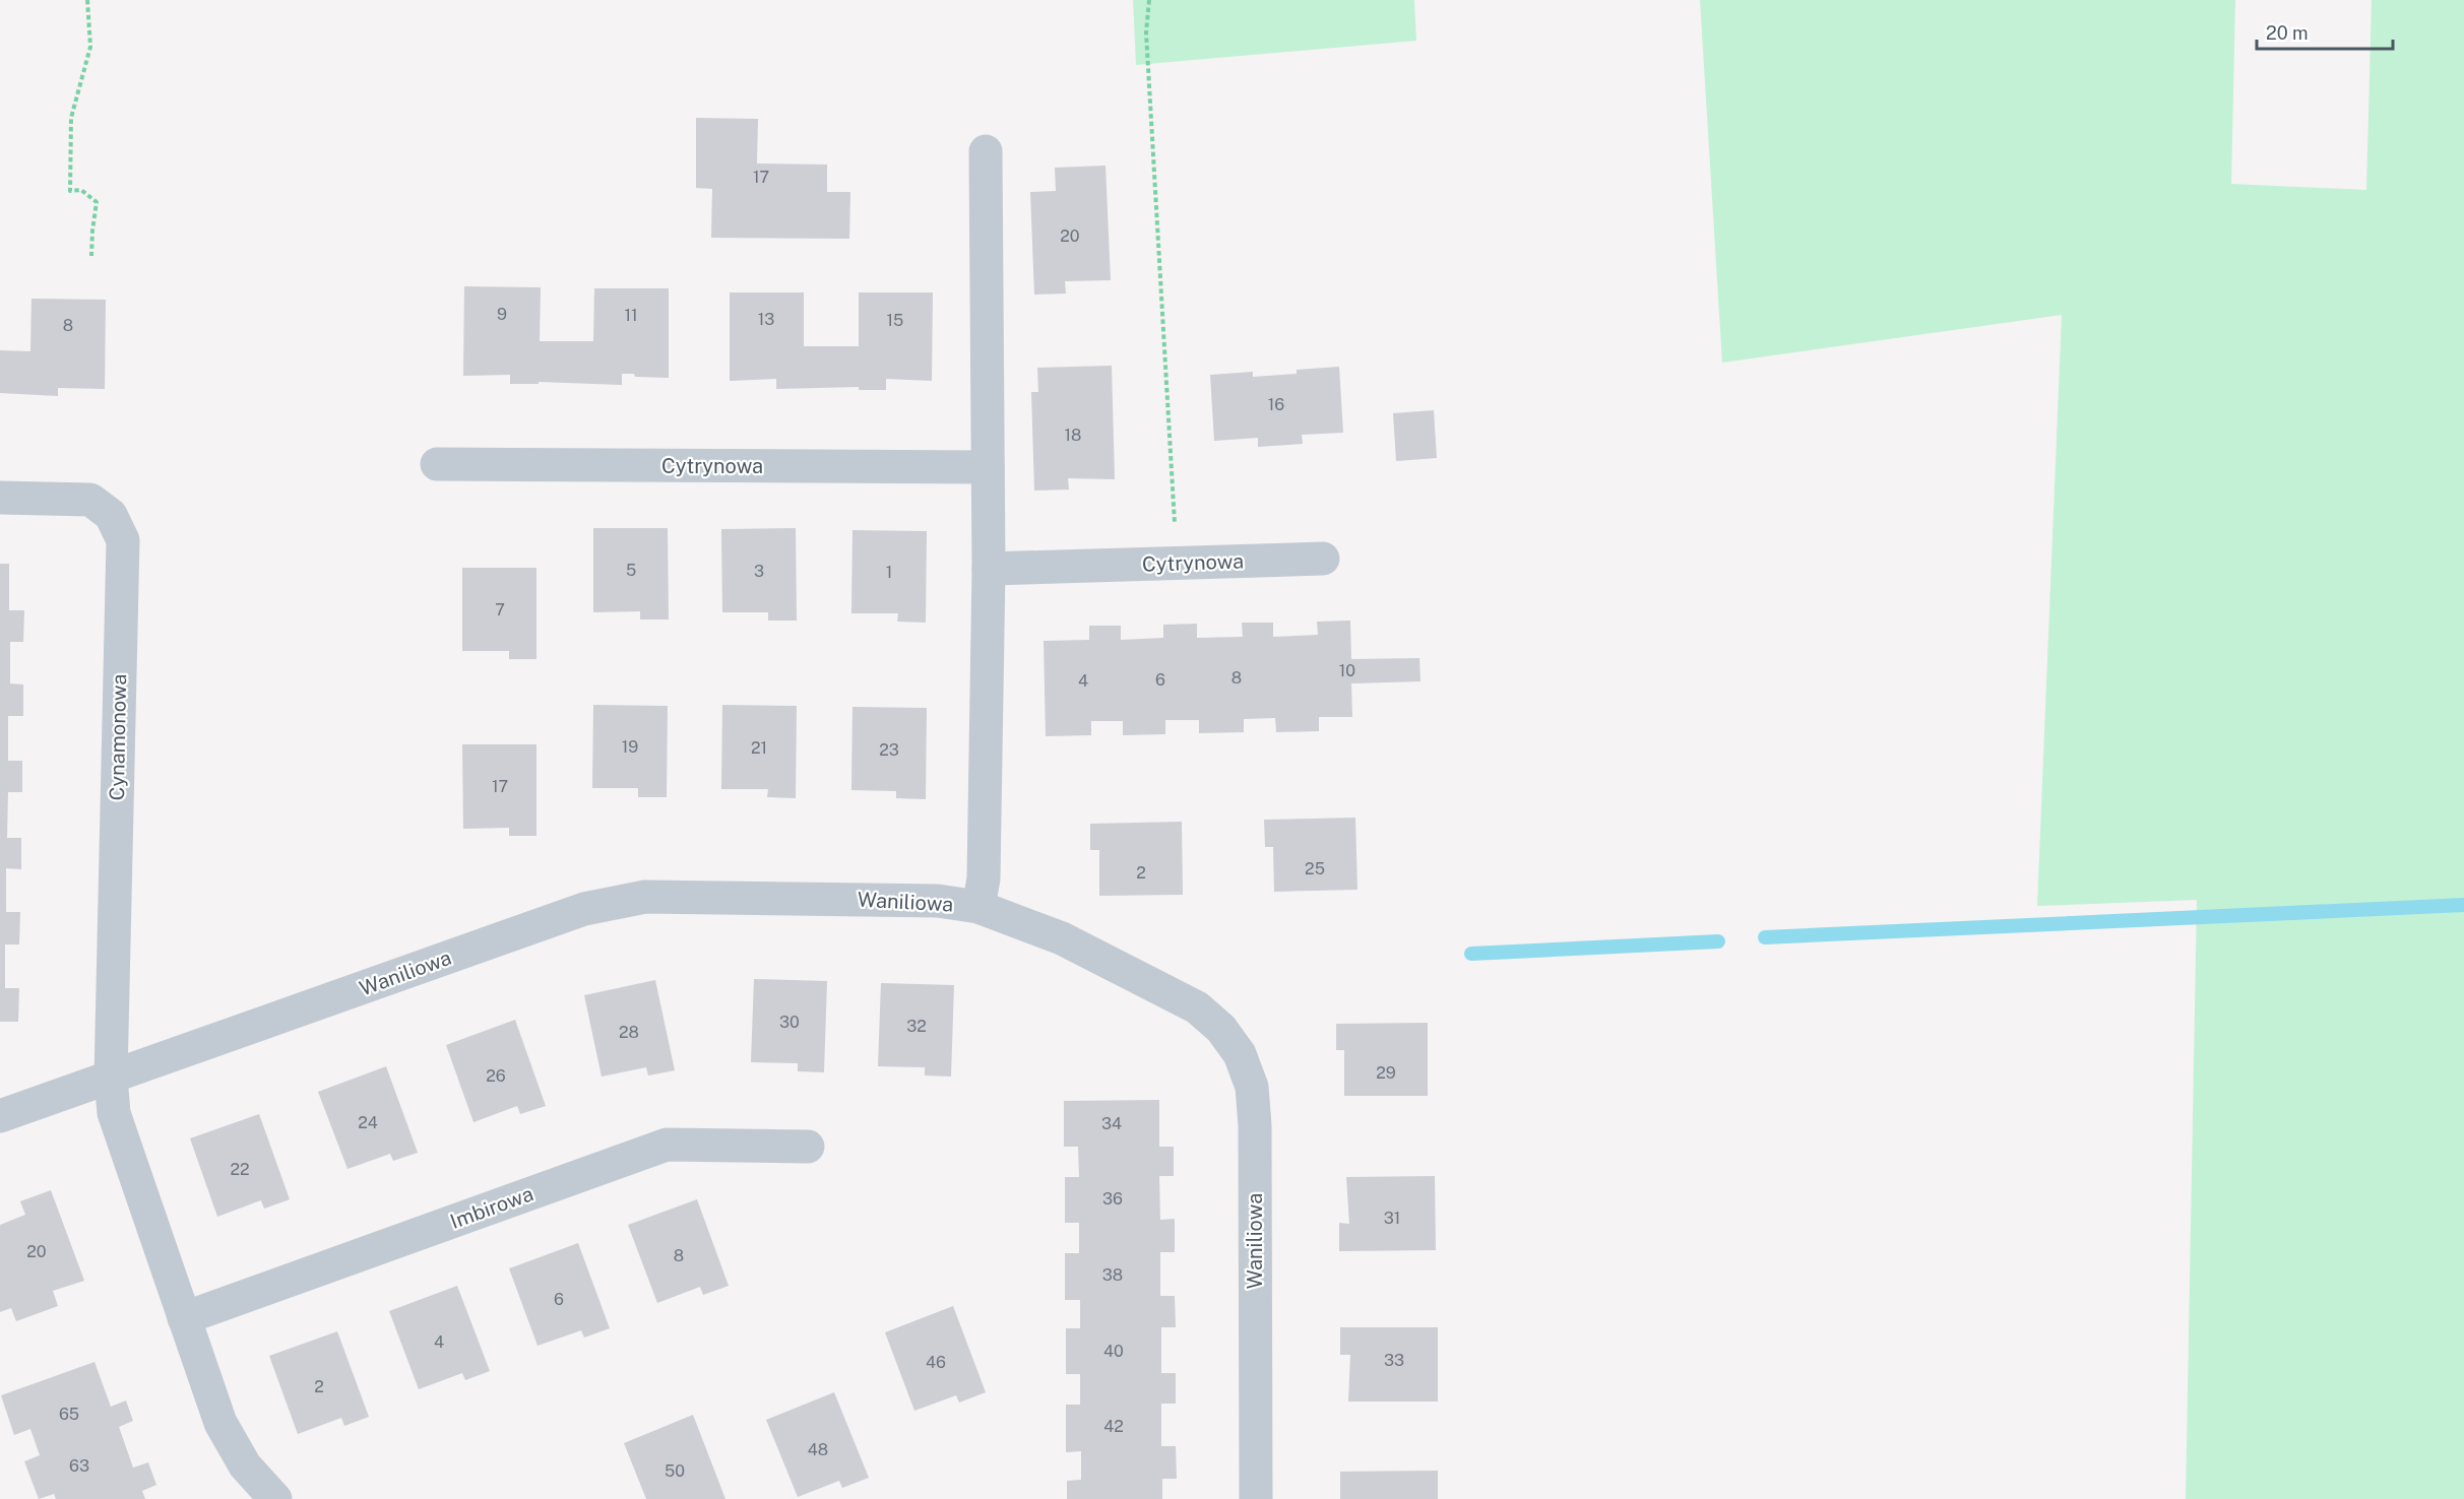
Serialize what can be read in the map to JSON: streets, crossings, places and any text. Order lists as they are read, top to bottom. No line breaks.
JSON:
{"streets":{"street":["Cytrynowa","Cynamonowa","Waniliowa","Imbirowa"]},"crossings":[["Cynamonowa","Waniliowa"]],"house_numbers":["17","20","9","11","13","15","8","16","18","5","3","1","7","10","8","6","4","19","21","23","17","25","2","30","32","28","29","26","24","34","22","36","31","20","8","38","6","4","40","33","46","2","65","42","48","63","50"],"scale_bar":"20 m"}
